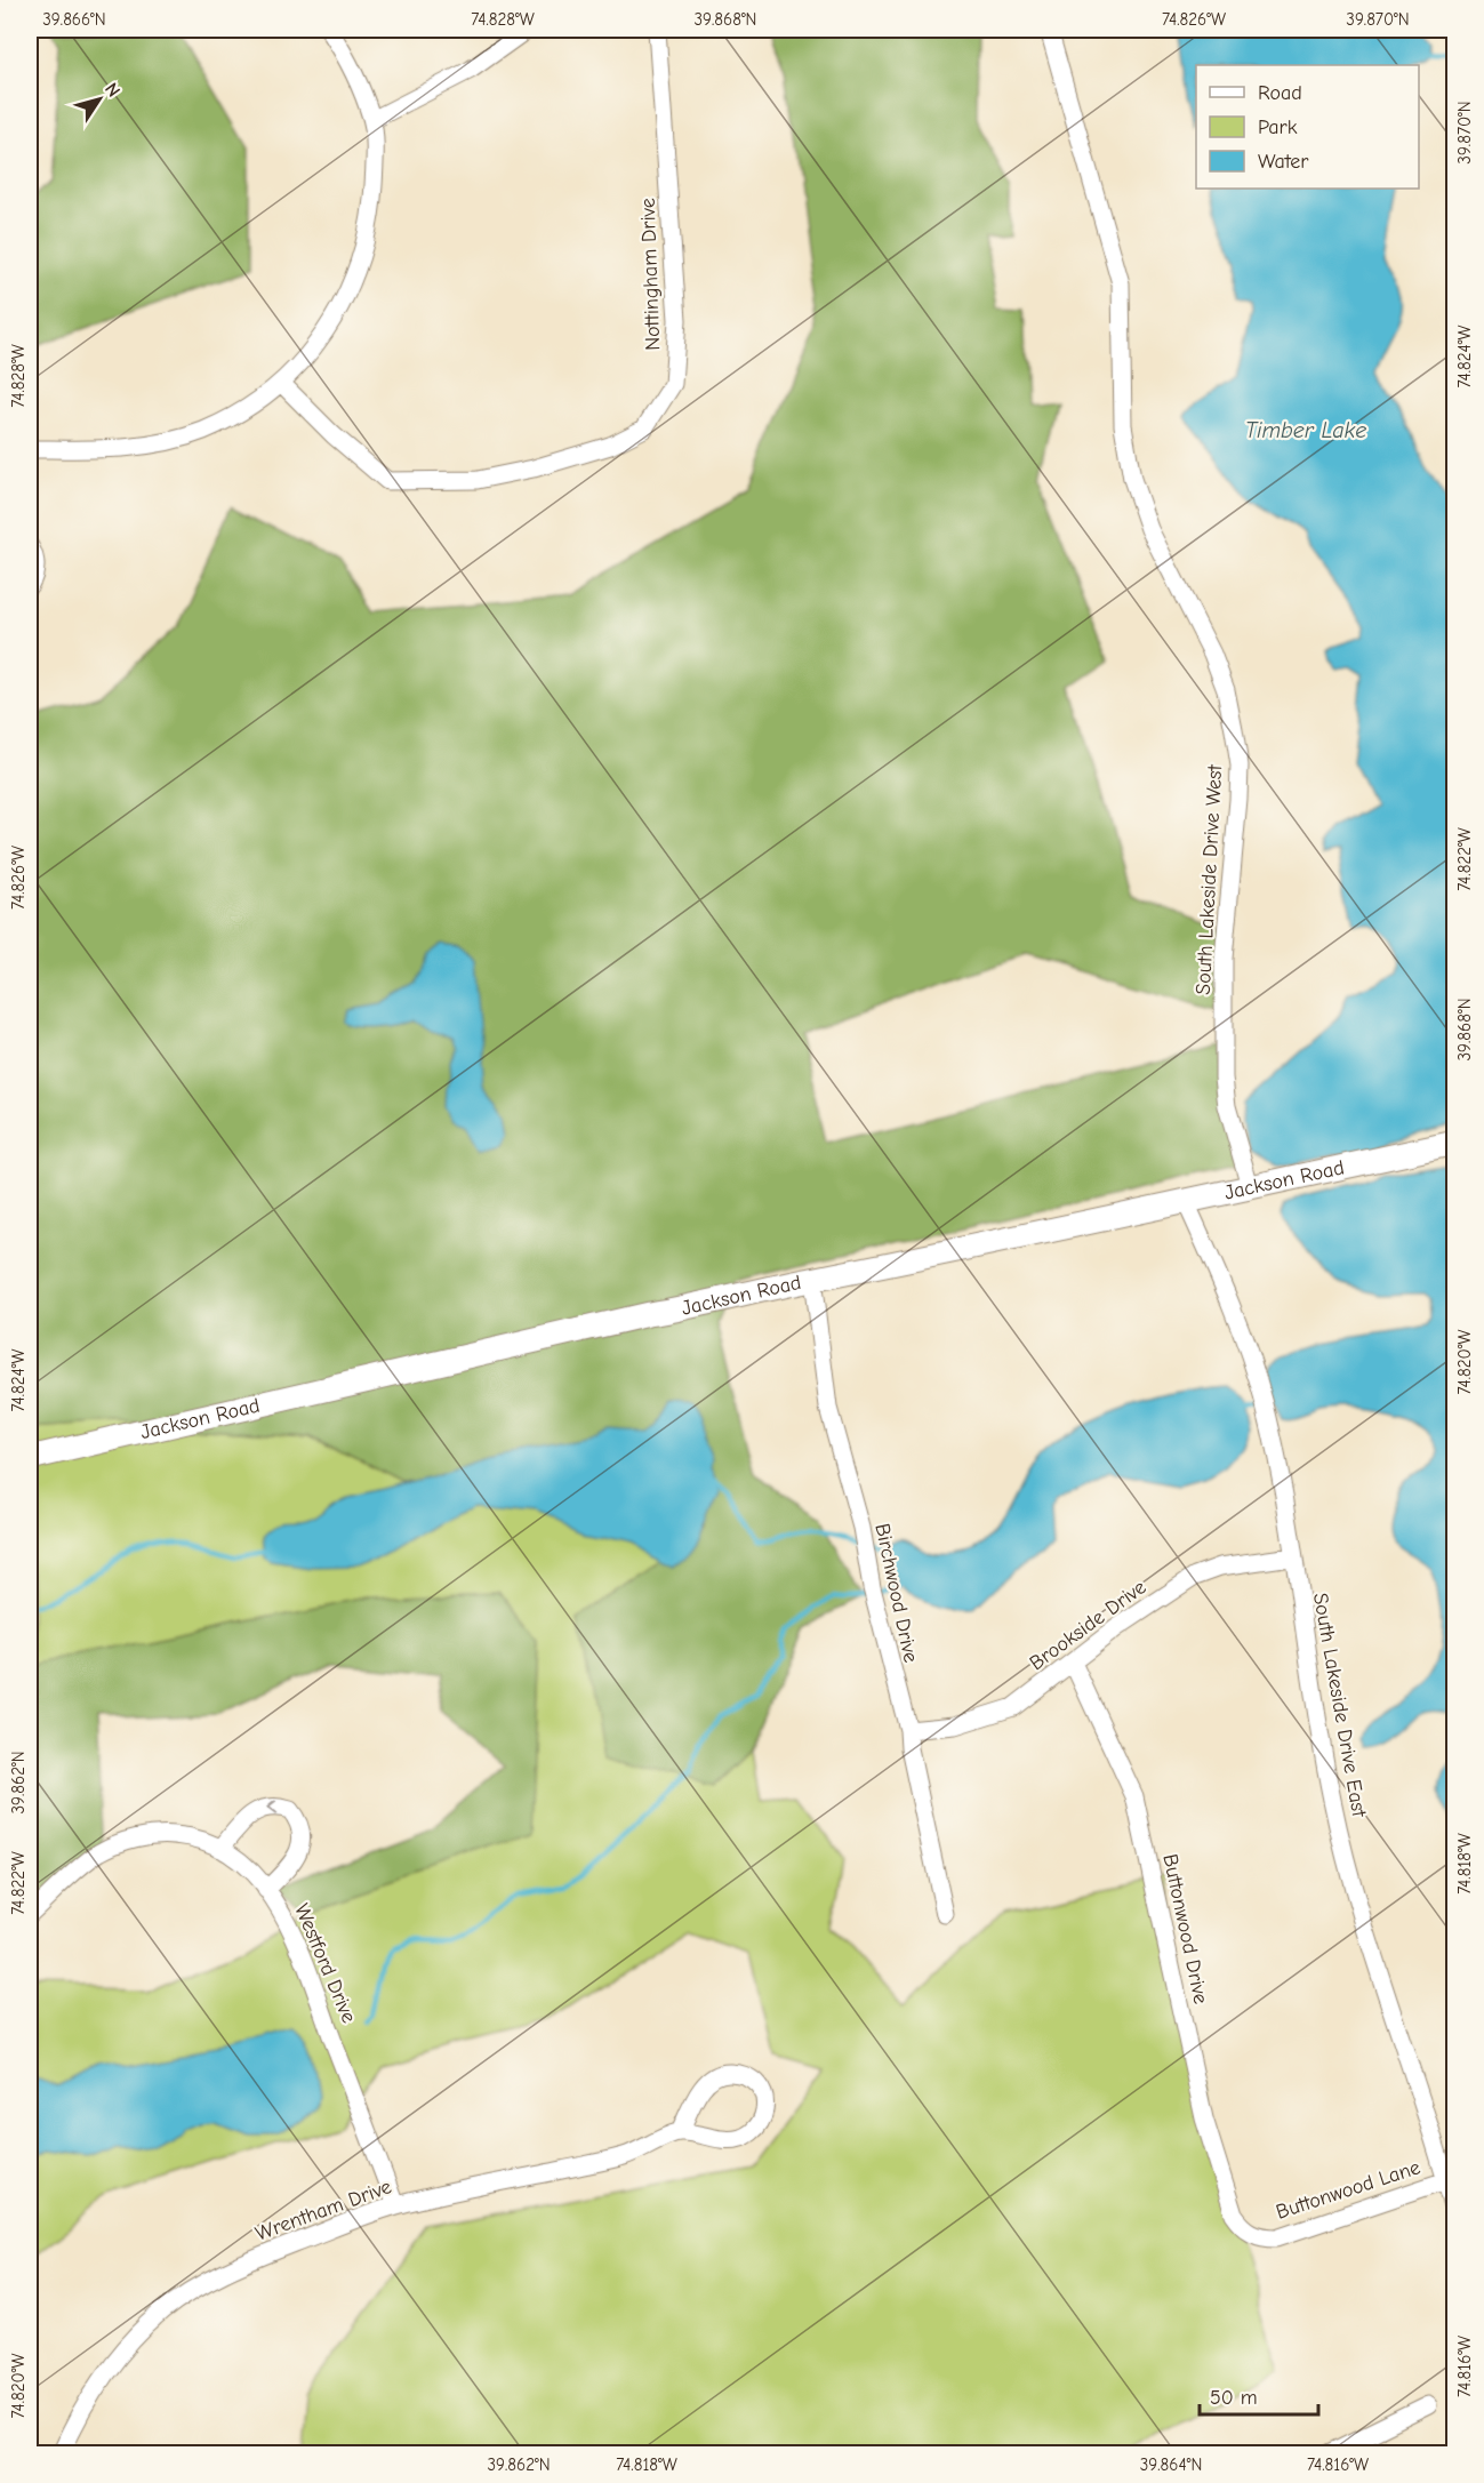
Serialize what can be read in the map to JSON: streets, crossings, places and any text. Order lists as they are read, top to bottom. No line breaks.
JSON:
{"streets":{"street":["Nottingham Drive","South Lakeside Drive West","Jackson Road","Birchwood Drive","Brookside Drive","South Lakeside Drive East","Buttonwood Drive","Westford Drive","Buttonwood Lane","Wrentham Drive"]},"crossings":[["South Lakeside Drive West","Jackson Road"],["Jackson Road","Birchwood Drive"],["Jackson Road","South Lakeside Drive East"],["Birchwood Drive","Brookside Drive"],["Brookside Drive","South Lakeside Drive East"],["Brookside Drive","Buttonwood Drive"],["South Lakeside Drive East","Buttonwood Lane"],["Buttonwood Drive","Buttonwood Lane"],["Westford Drive","Wrentham Drive"]],"water":["Timber Lake"],"legend":["Road","Park","Water"],"scale_bar":"50 m","north":"top right","coordinates":["39.866°N","74.828°W","39.868°N","74.826°W","39.870°N","74.824°W","74.822°W","74.820°W","39.862°N","74.818°W","74.816°W","39.864°N"]}
